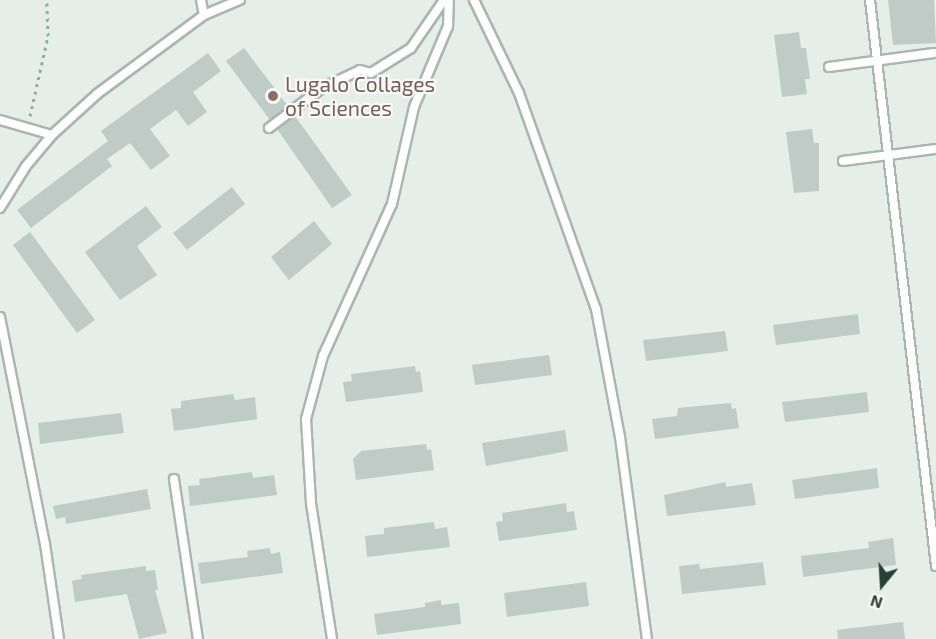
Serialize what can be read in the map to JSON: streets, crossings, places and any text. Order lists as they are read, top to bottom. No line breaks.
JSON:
{"places":["Lugalo Collages of Sciences"],"north":"bottom"}
